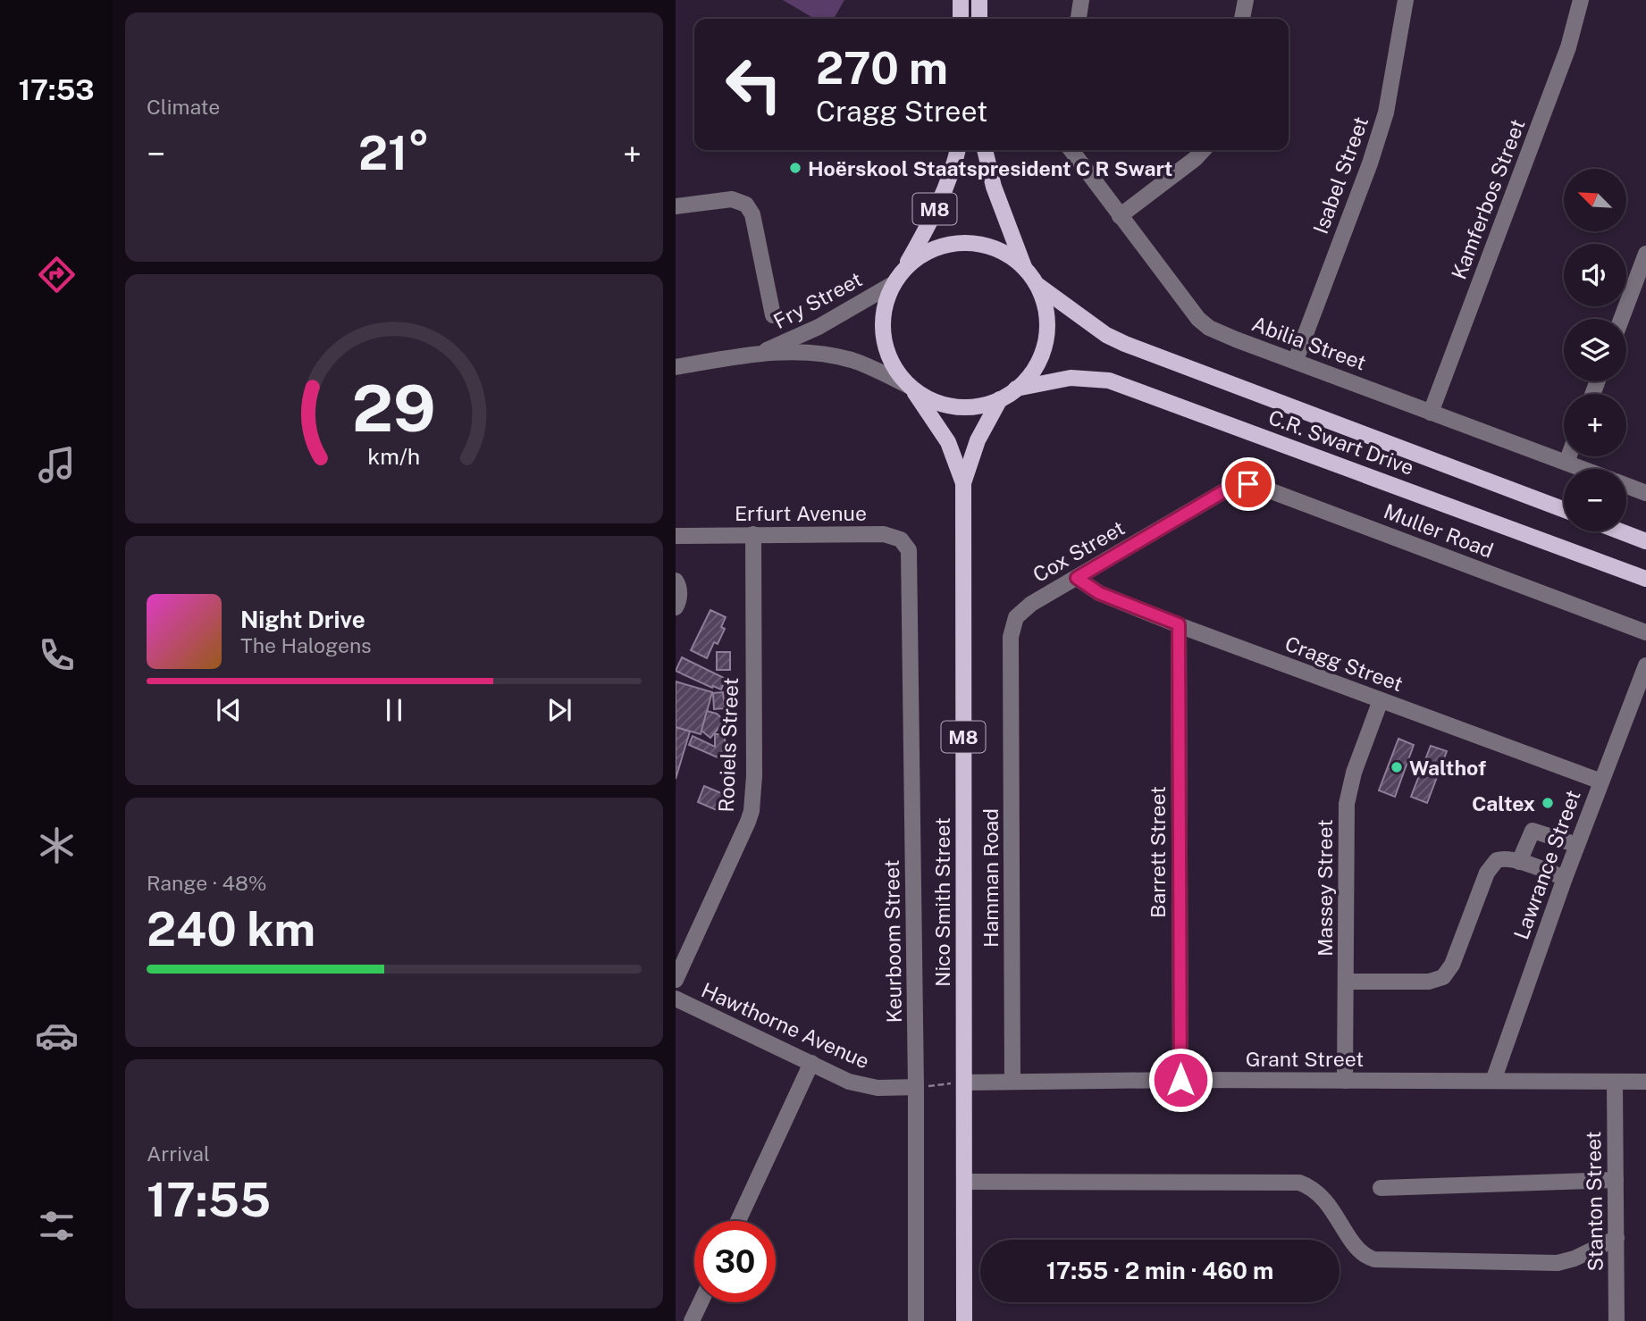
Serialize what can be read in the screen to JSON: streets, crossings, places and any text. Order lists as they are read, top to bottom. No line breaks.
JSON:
{"streets":{"main road":["M8","C.R. Swart Drive","Nico Smith Street"],"street":["Isabel Street","Kamferbos Street","Fry Street","Abilia Street","Erfurt Avenue","Muller Road","Cox Street","Cragg Street","Rooiels Street","Barrett Street","Lawrance Street","Hamman Road","Massey Street","Keurboom Street","Hawthorne Avenue","Grant Street","Stanton Street"]},"crossings":[["Isabel Street","Abilia Street"],["Kamferbos Street","Abilia Street"],["M8","Fry Street"],["M8","C.R. Swart Drive"],["M8","Nico Smith Street"],["Fry Street","C.R. Swart Drive"],["Fry Street","Nico Smith Street"],["C.R. Swart Drive","Nico Smith Street"],["Erfurt Avenue","Rooiels Street"],["Erfurt Avenue","Keurboom Street"],["Muller Road","Cox Street"],["Cox Street","Cragg Street"],["Cox Street","Hamman Road"],["Cragg Street","Barrett Street"],["Cragg Street","Lawrance Street"],["Cragg Street","Massey Street"],["Barrett Street","Grant Street"],["Lawrance Street","Grant Street"],["Hamman Road","Grant Street"],["Massey Street","Grant Street"],["Nico Smith Street","Grant Street"],["Keurboom Street","Hawthorne Avenue"],["Grant Street","Stanton Street"]],"places":["Hoërskool Staatspresident C R Swart","Walthof","Caltex"],"north":"top left","page":{"tabs":"17:53","tile":["Climate",["Range · 48%","240 km"],["Arrival","17:55"]],"turn":["270 m","Cragg Street"],"heat":["−","21°","+"],"map_buttons":["+","−"],"song":["Night Drive","The Halogens"],"limit":"30","trip":"17:55 · 2 min · 460 m","gauge":["29","km/h"]}}
